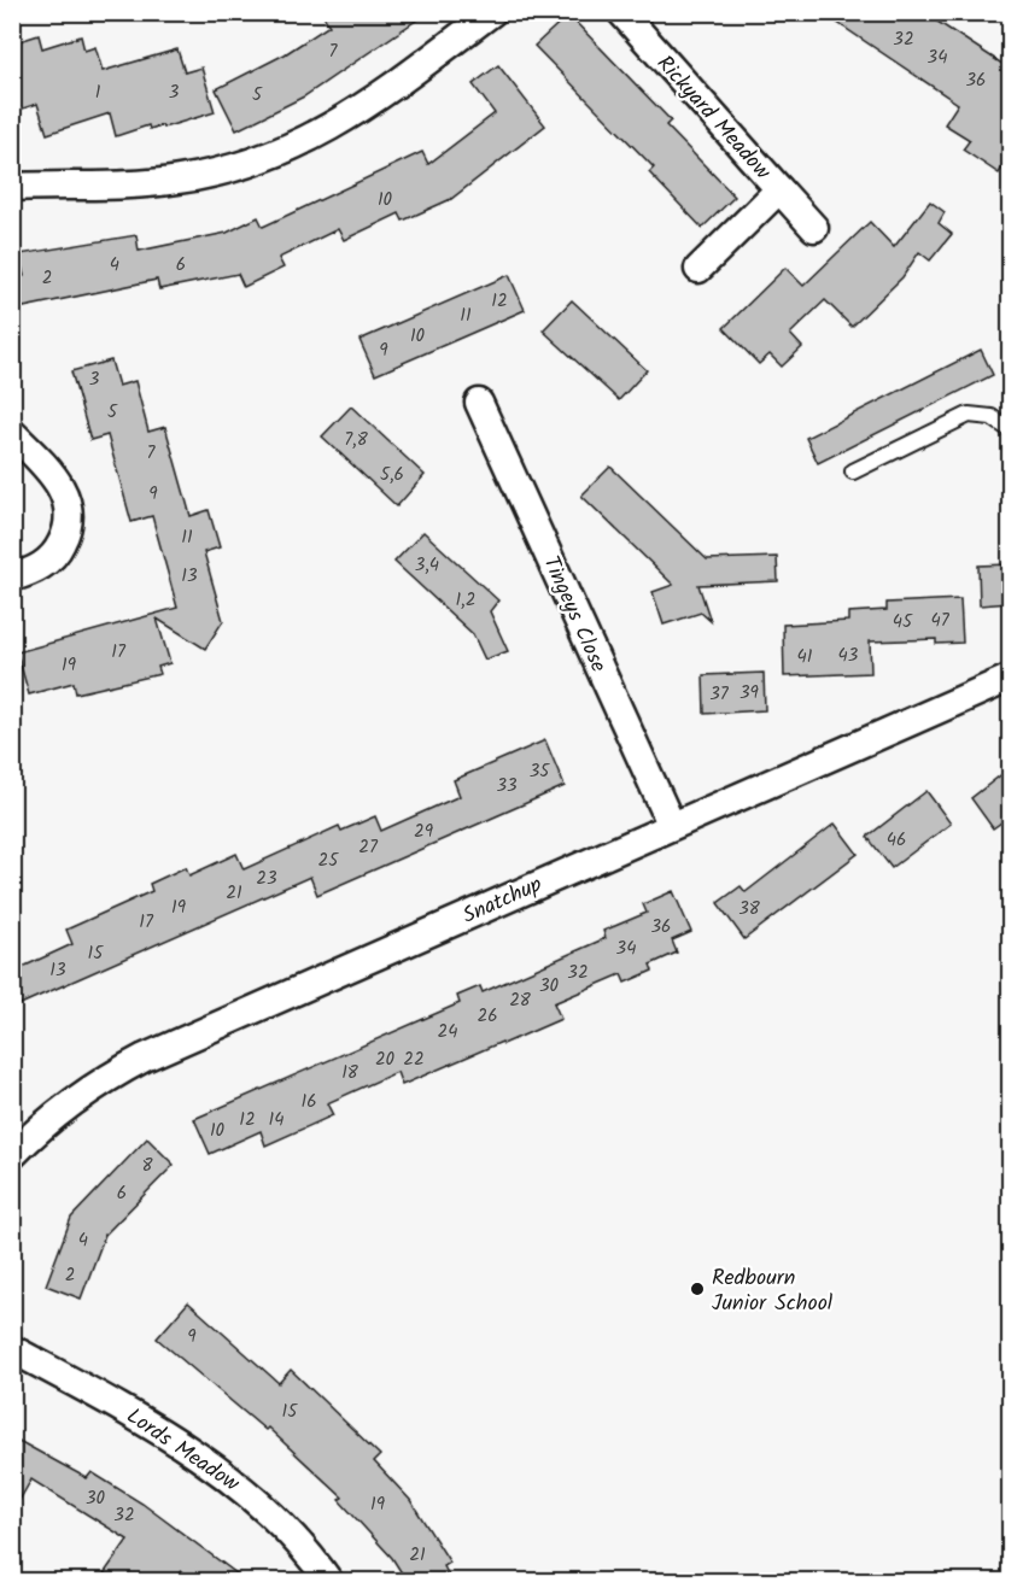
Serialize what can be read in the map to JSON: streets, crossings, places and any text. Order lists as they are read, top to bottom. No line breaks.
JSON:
{"streets":{"street":["Rickyard Meadow","Tingeys Close","Snatchup","Lords Meadow"]},"crossings":[["Tingeys Close","Snatchup"]],"places":["Redbourn Junior School"],"house_numbers":["32","7","34","36","1","3","5","10","4","6","2","12","11","10","9","3","5","7,8","7","5,6","9","11","3,4","13","1,2","47","45","17","43","41","19","39","37","35","33","29","46","27","25","23","21","19","38","17","36","34","15","13","32","30","28","26","24","20","22","18","16","12","14","10","8","6","4","2","9","15","30","19","32","21"]}
